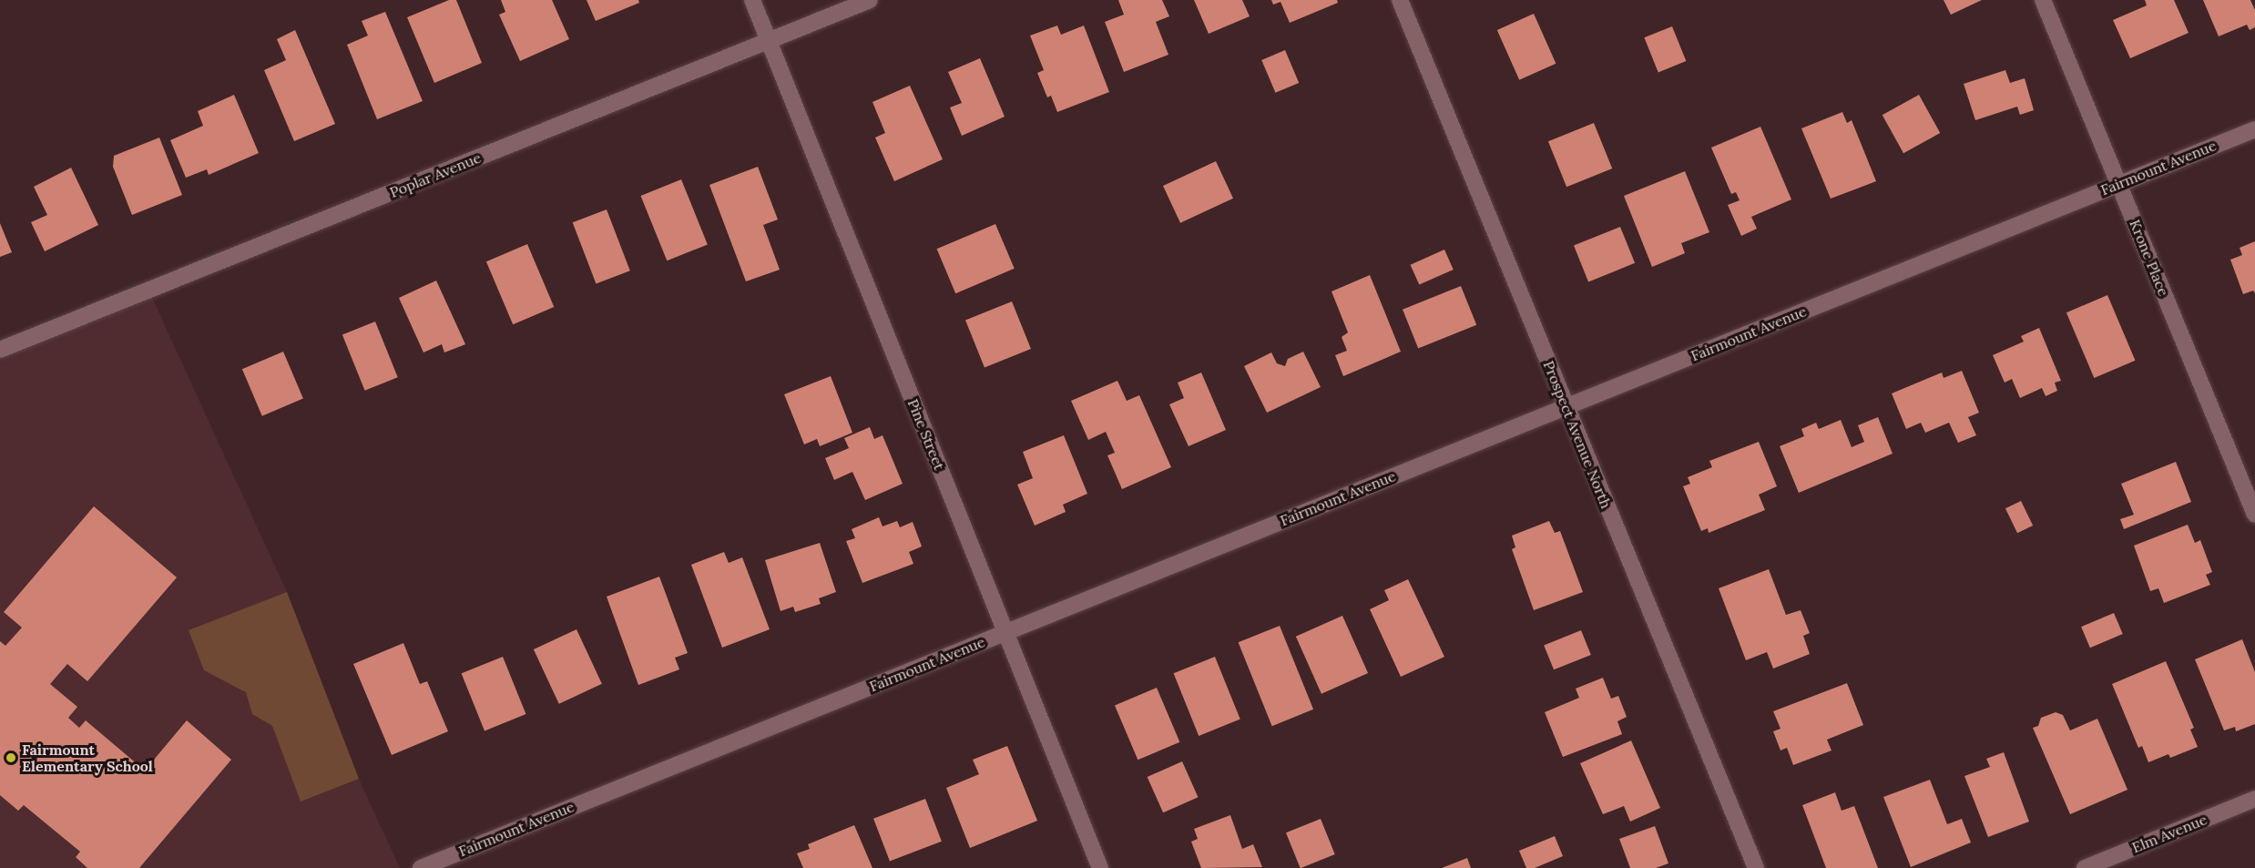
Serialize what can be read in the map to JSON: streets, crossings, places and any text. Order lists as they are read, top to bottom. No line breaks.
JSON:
{"streets":{"street":["Fairmount Avenue","Poplar Avenue","Krone Place","Pine Street","Prospect Avenue North","Elm Avenue"]},"crossings":[["Fairmount Avenue","Krone Place"],["Fairmount Avenue","Pine Street"],["Fairmount Avenue","Prospect Avenue North"],["Poplar Avenue","Pine Street"]],"places":["Fairmount Elementary School"]}
